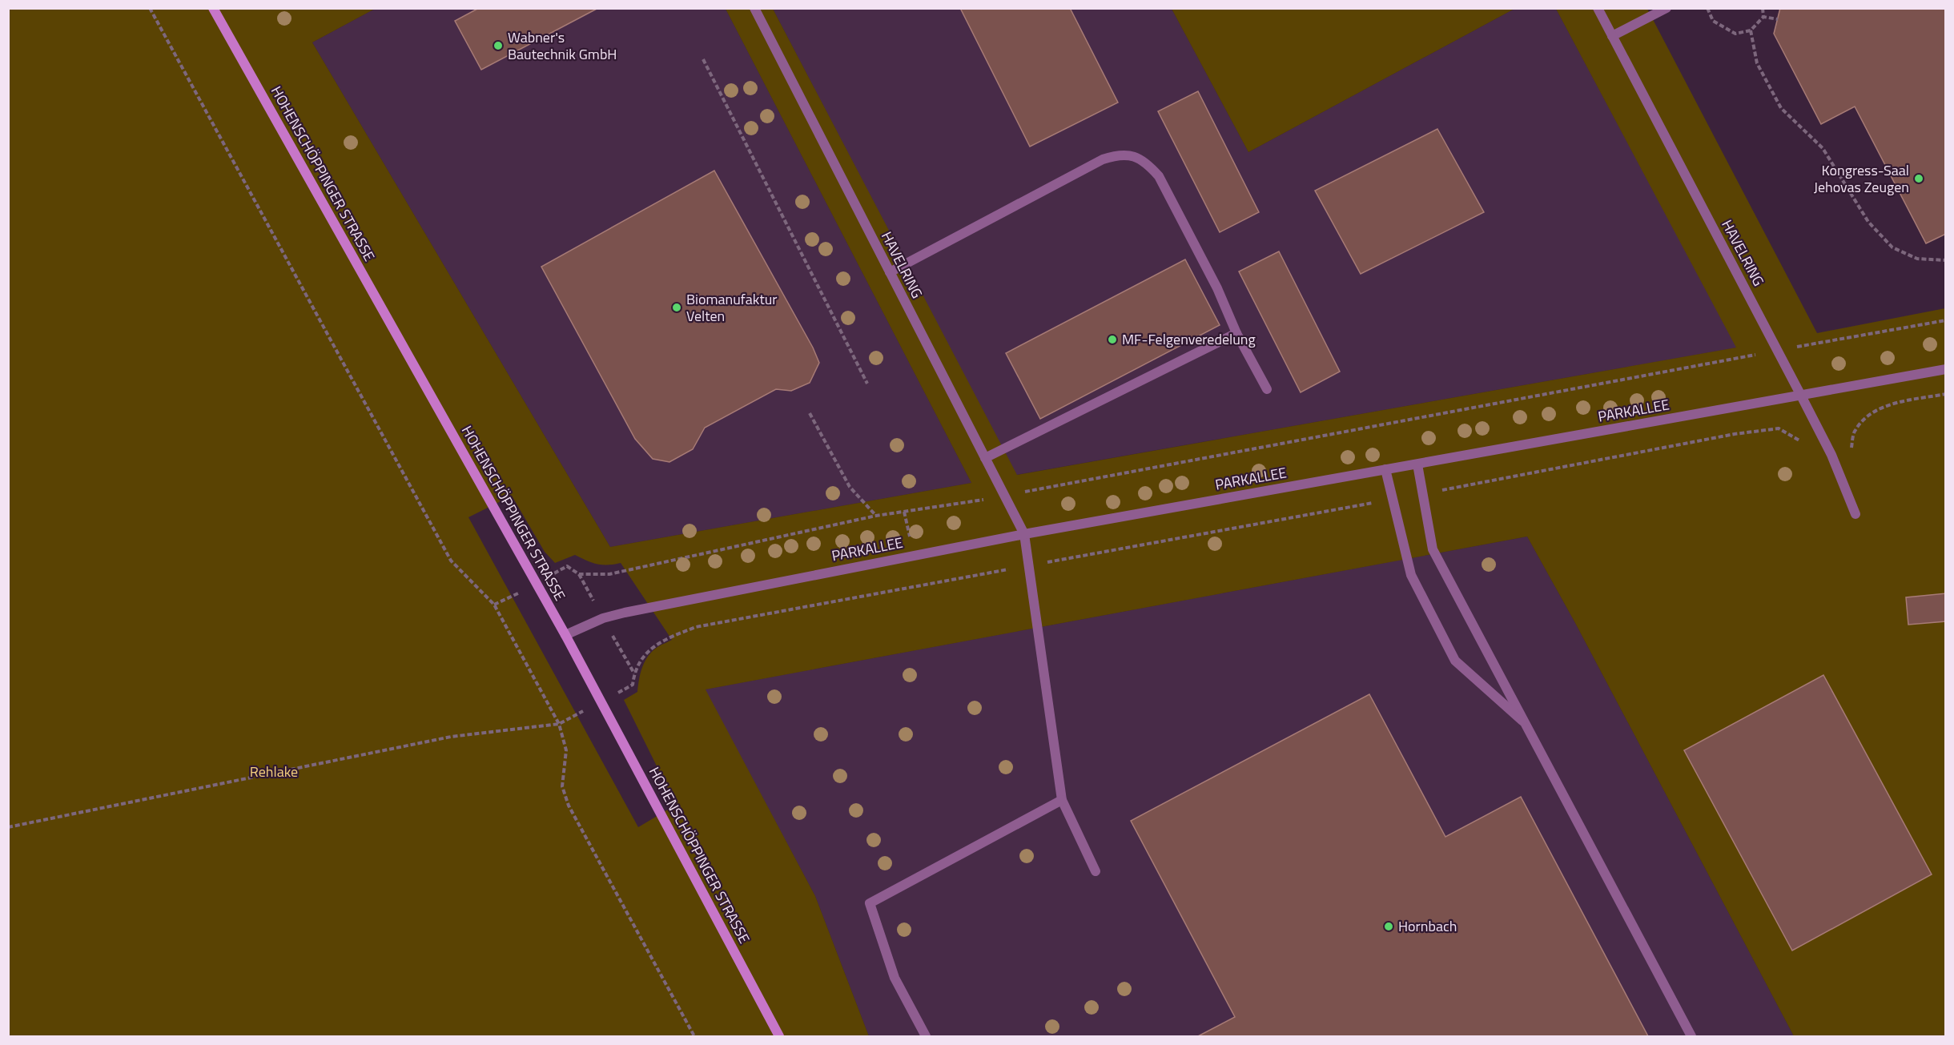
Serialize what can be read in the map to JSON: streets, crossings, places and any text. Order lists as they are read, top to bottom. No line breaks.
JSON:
{"streets":{"main road":["HOHENSCHÖPPINGER STRASSE"],"street":["HAVELRING","PARKALLEE"]},"crossings":[["HOHENSCHÖPPINGER STRASSE","PARKALLEE"],["HAVELRING","PARKALLEE"]],"parks":["Rehlake"],"places":["Wabner's Bautechnik GmbH","Kongress-Saal Jehovas Zeugen","Biomanufaktur Velten","MF-Felgenveredelung","Hornbach"]}
